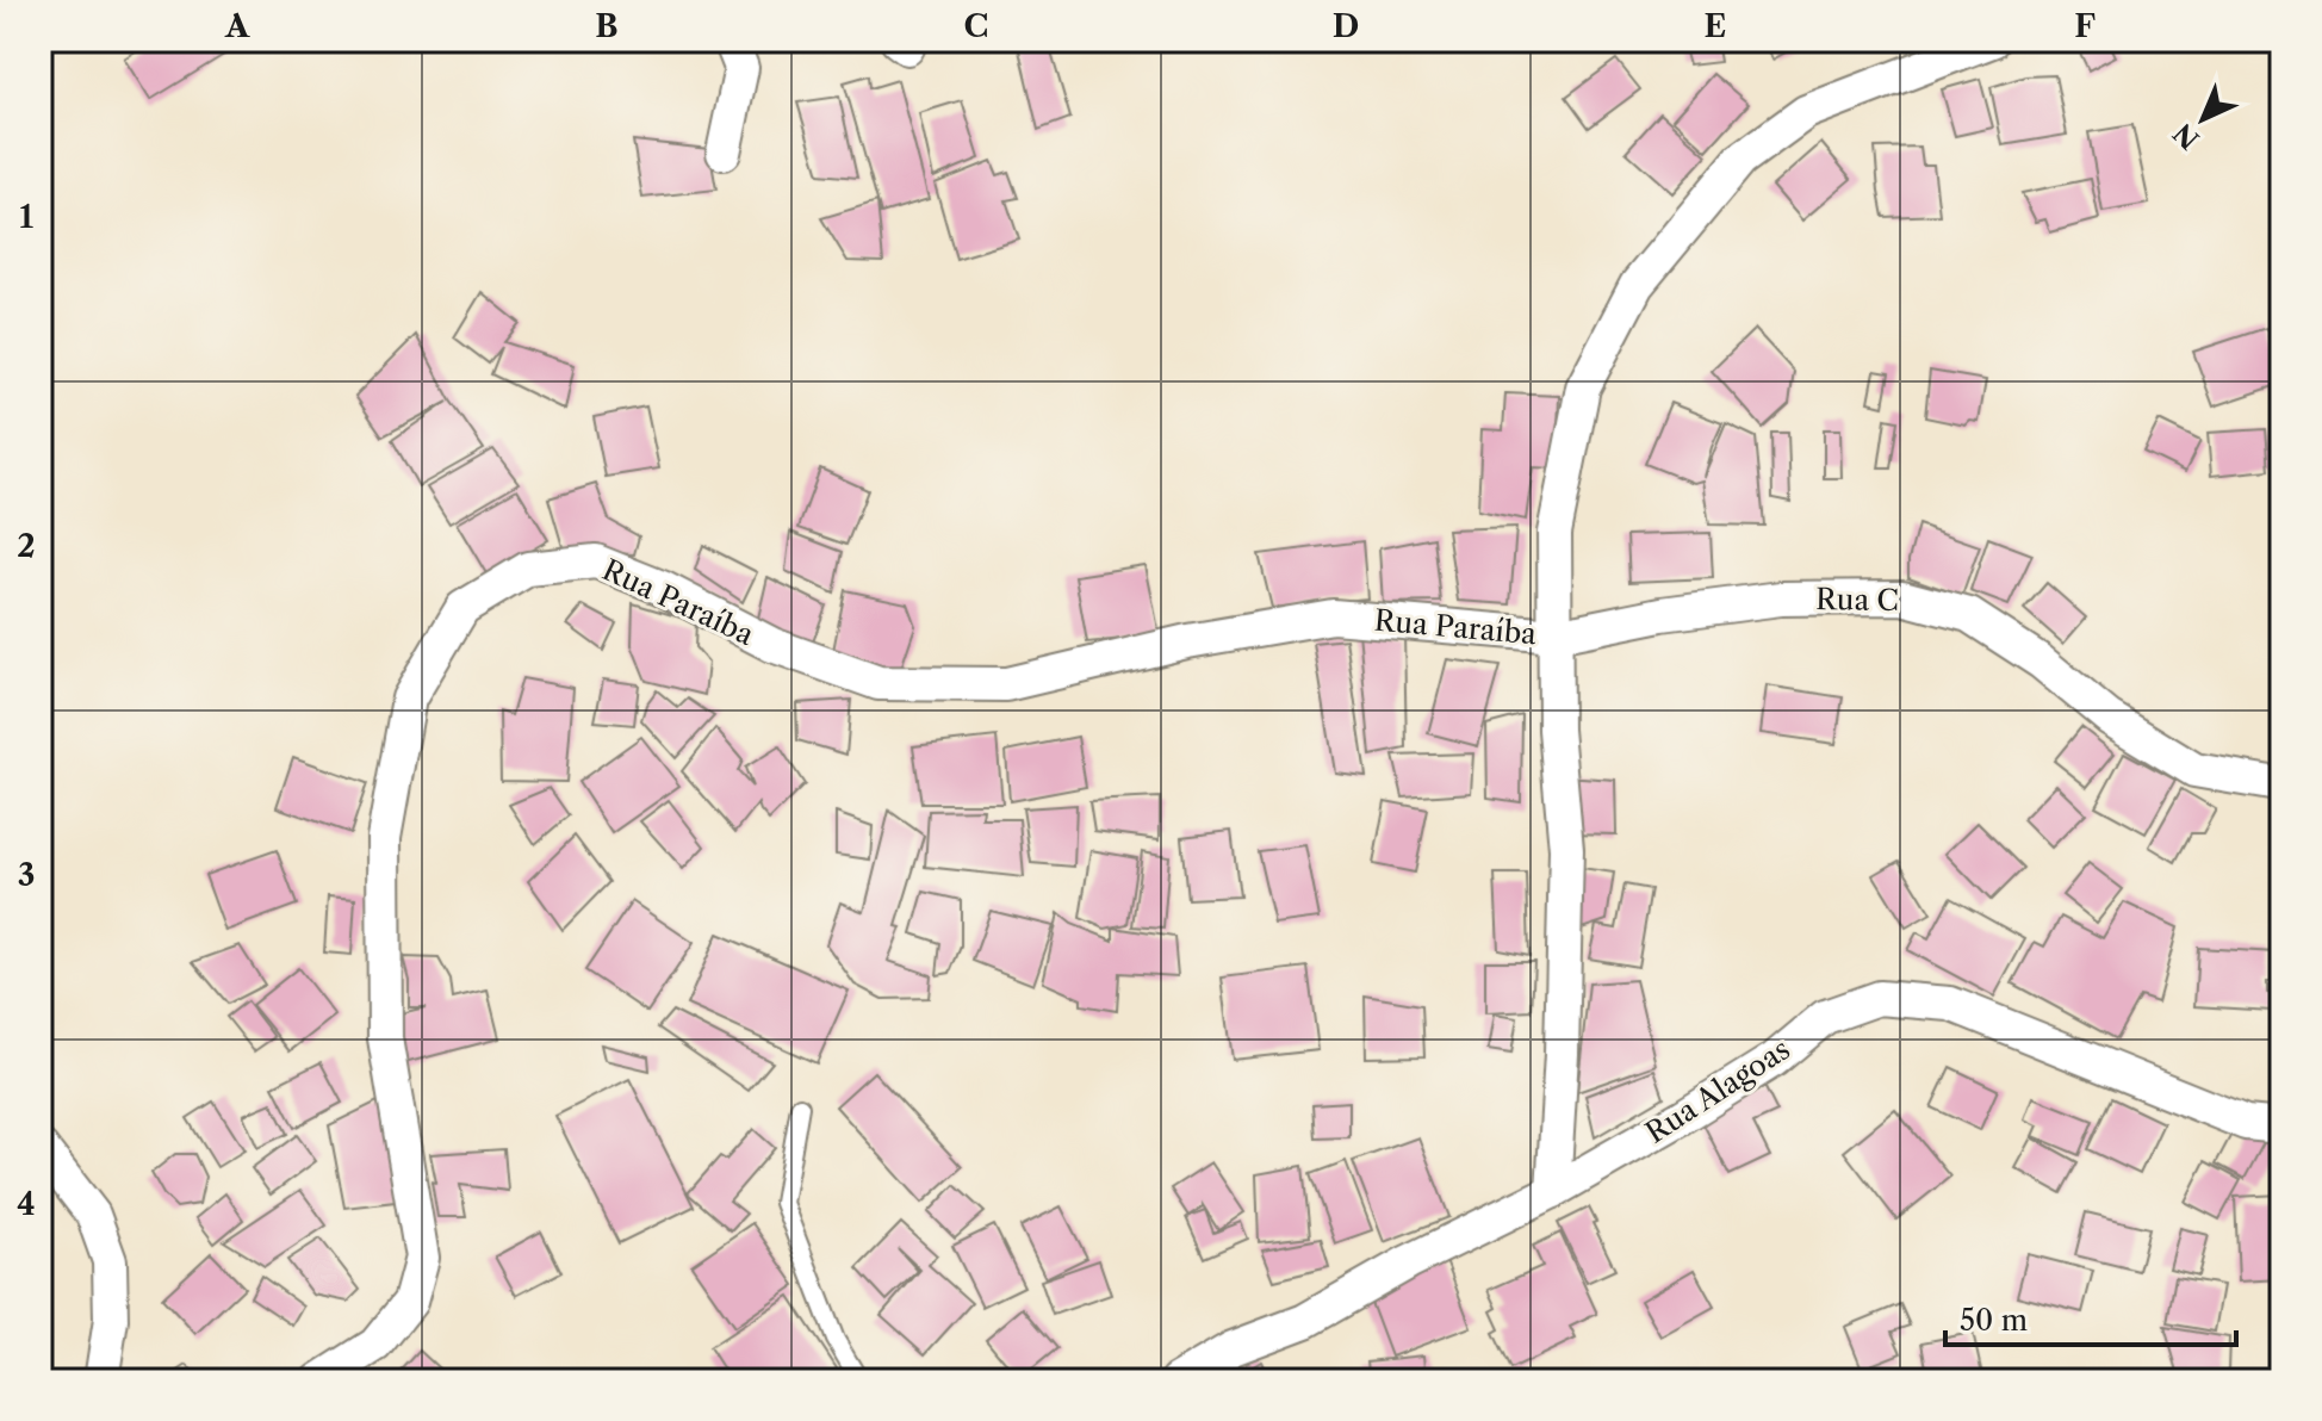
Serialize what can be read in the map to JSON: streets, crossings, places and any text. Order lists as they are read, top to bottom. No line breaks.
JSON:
{"streets":{"street":["Rua C","Rua Paraíba","Rua Alagoas"]},"crossings":[["Rua C","Rua Paraíba"]],"scale_bar":"50 m","north":"bottom left","grid":{"columns":["A","B","C","D","E","F"],"rows":["1","2","3","4"]}}
